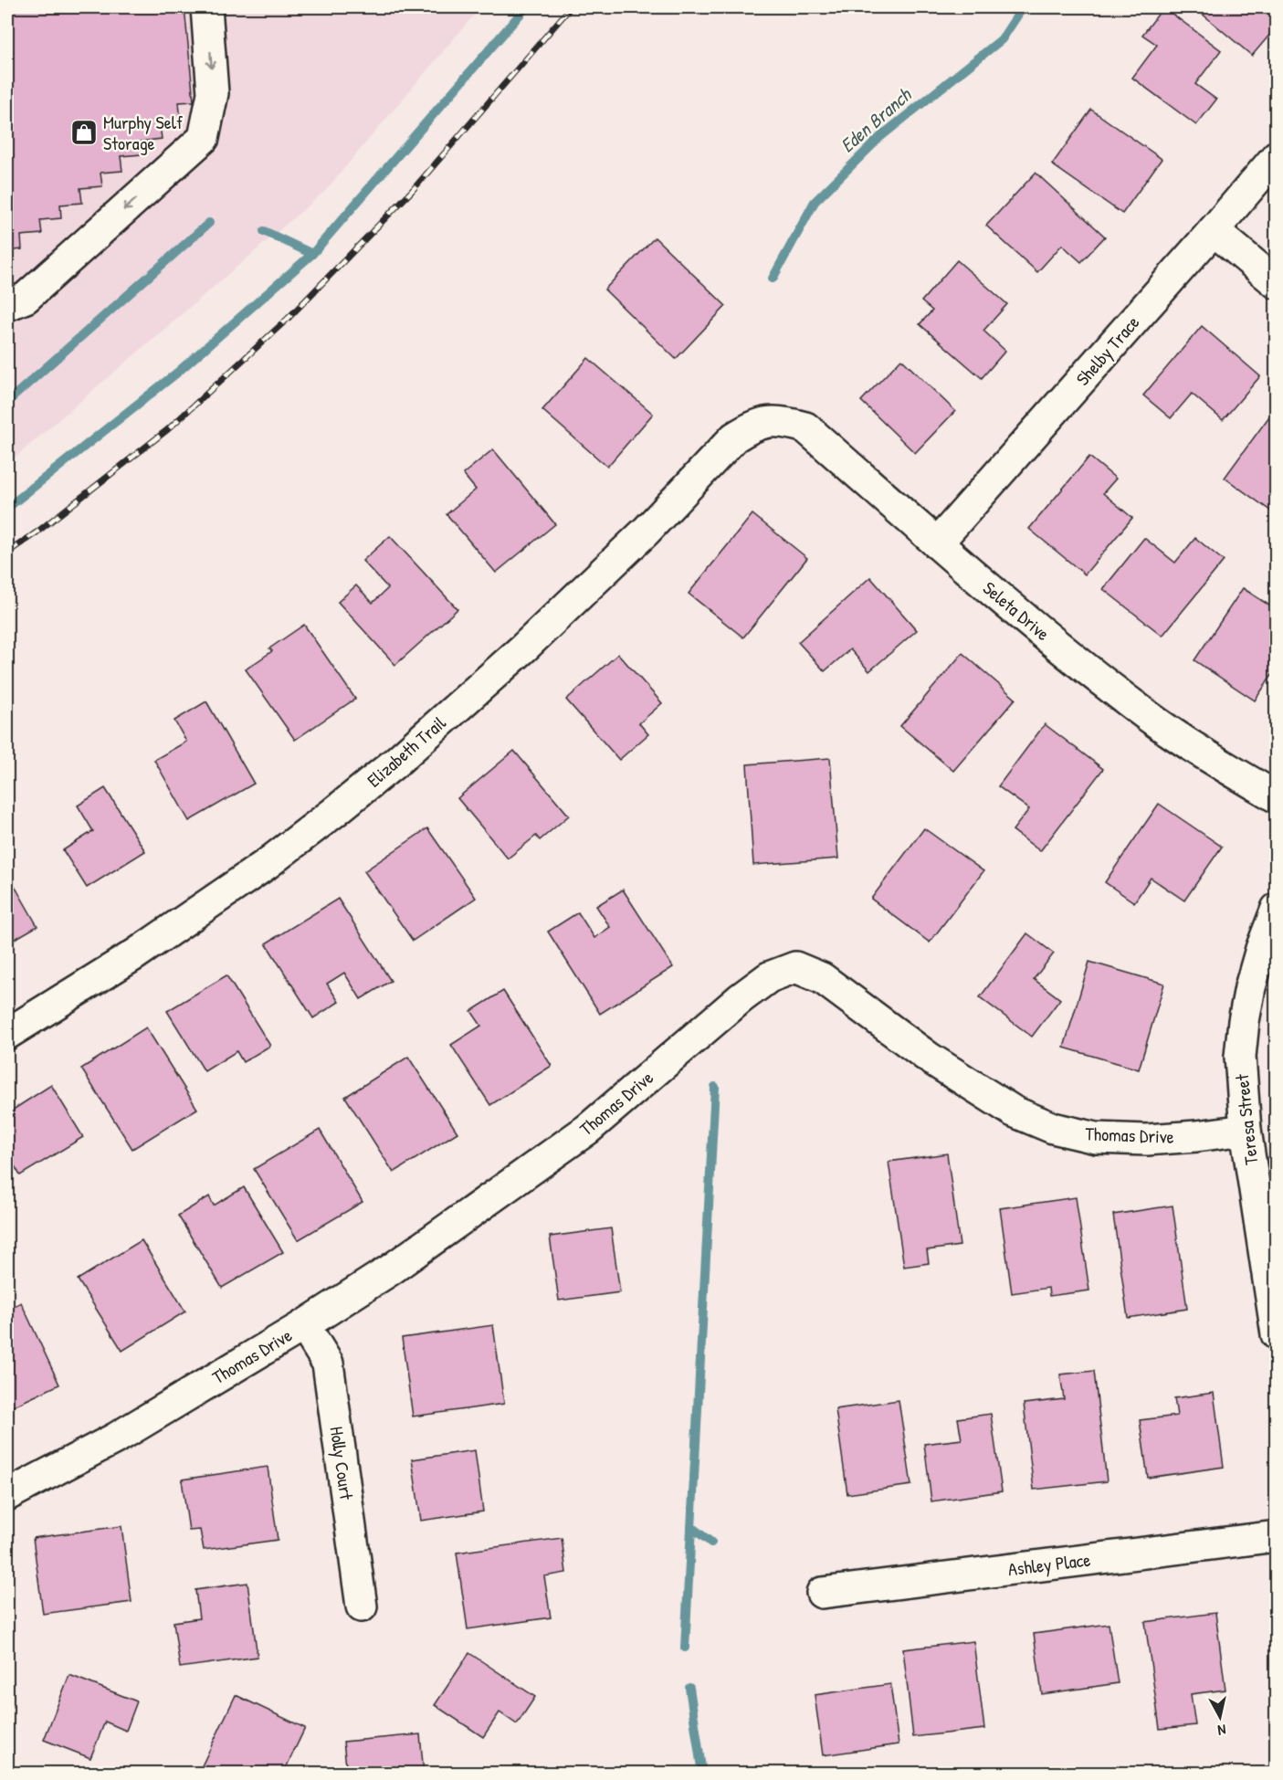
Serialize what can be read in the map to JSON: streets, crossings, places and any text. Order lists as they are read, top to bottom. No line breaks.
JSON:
{"streets":{"street":["Shelby Trace","Seleta Drive","Elizabeth Trail","Thomas Drive","Teresa Street","Holly Court","Ashley Place"]},"crossings":[["Shelby Trace","Seleta Drive"],["Seleta Drive","Elizabeth Trail"],["Thomas Drive","Teresa Street"],["Thomas Drive","Holly Court"]],"water":["Eden Branch"],"places":{"shop":["Murphy Self Storage"]},"north":"bottom"}
